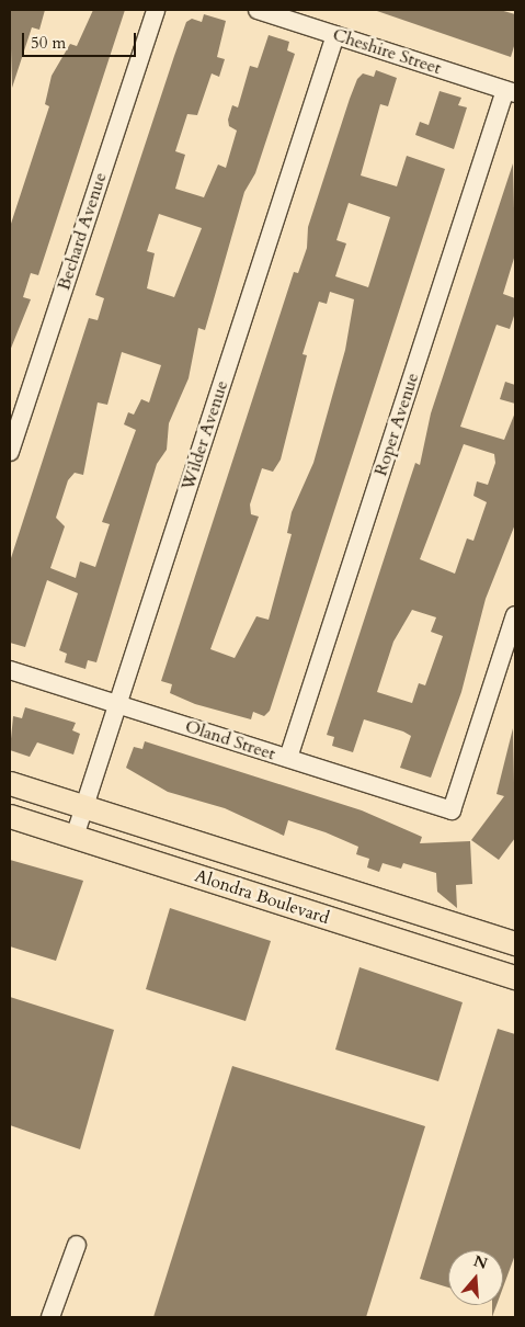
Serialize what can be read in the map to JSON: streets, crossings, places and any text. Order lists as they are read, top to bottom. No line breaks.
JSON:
{"streets":{"main road":["Alondra Boulevard"],"street":["Cheshire Street","Bechard Avenue","Roper Avenue","Wilder Avenue","Oland Street"]},"crossings":[["Cheshire Street","Roper Avenue"],["Cheshire Street","Wilder Avenue"],["Roper Avenue","Oland Street"],["Wilder Avenue","Oland Street"],["Wilder Avenue","Alondra Boulevard"]],"scale_bar":"50 m","north":"top"}
